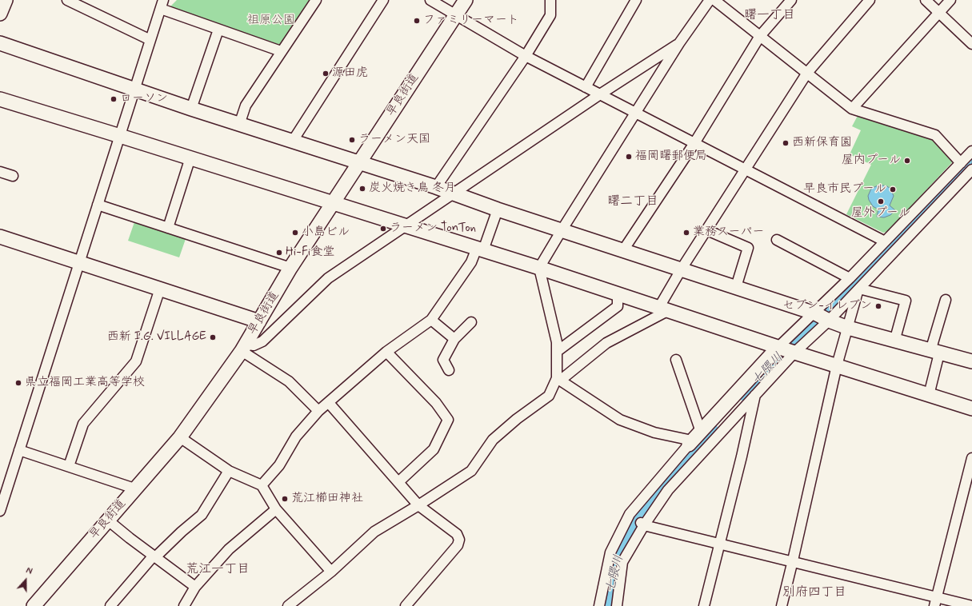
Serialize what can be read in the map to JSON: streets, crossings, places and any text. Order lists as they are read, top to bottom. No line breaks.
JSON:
{"streets":{"street":["早良街道"]},"districts":["曙一丁目","曙二丁目","荒江一丁目","別府四丁目"],"water":["七隈川"],"parks":["祖原公園"],"places":["ファミリーマート","源田虎","ローソン","ラーメン天国","西新保育園","福岡曙郵便局","屋内プール","炭火焼き鳥 冬月","早良市民プール","屋外プール","ラーメン TonTon","小島ビル","業務スーパー","Hi-Fi食堂","セブン-イレブン","西新 I.G. VILLAGE","県立福岡工業高等学校","荒江櫛田神社"],"north":"top"}
